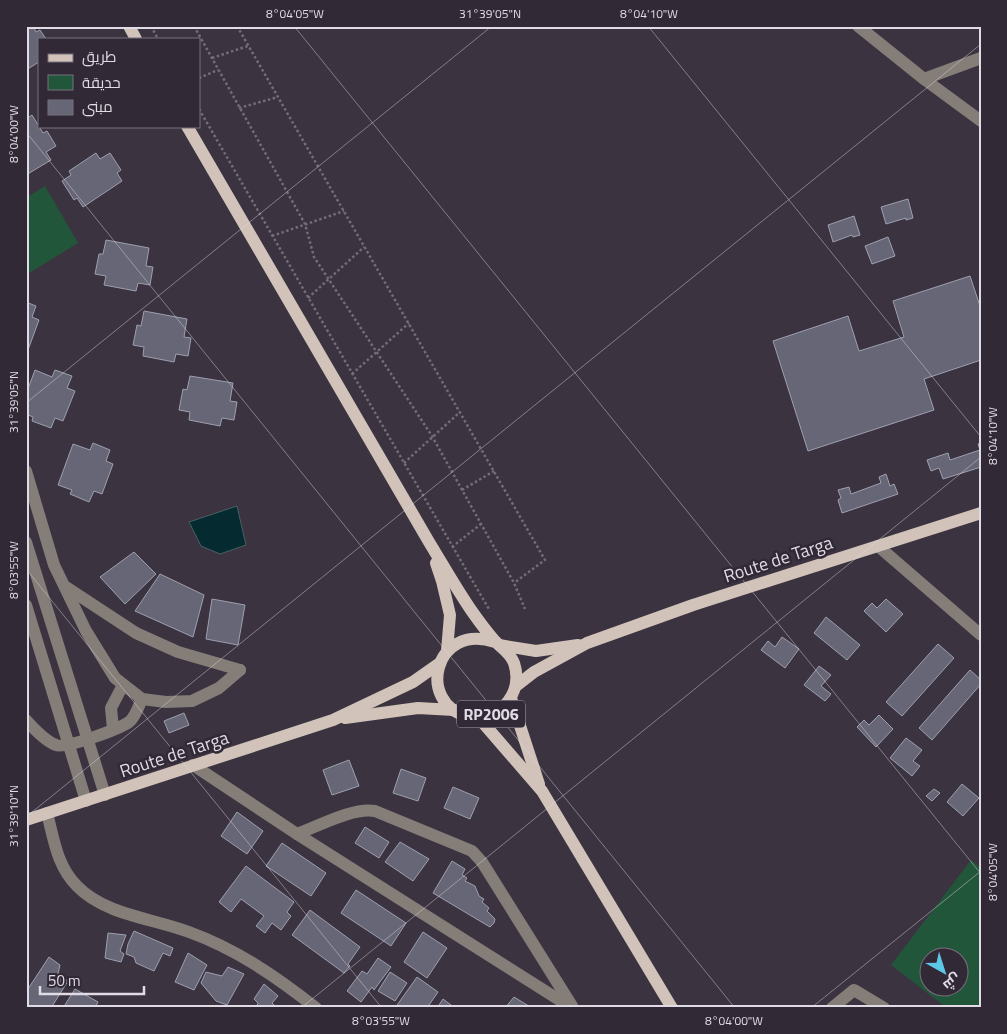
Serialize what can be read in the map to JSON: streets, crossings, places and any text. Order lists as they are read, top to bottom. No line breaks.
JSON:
{"streets":{"main road":["Route de Targa","RP2006"]},"crossings":[["Route de Targa","RP2006"]],"legend":["طريق","حديقة","مبنى"],"scale_bar":"50 m","north":"bottom right","coordinates":["8°04'05\"W","31°39'05\"N","8°04'10\"W","8°04'00\"W","8°03'55\"W","31°39'10\"N"]}
